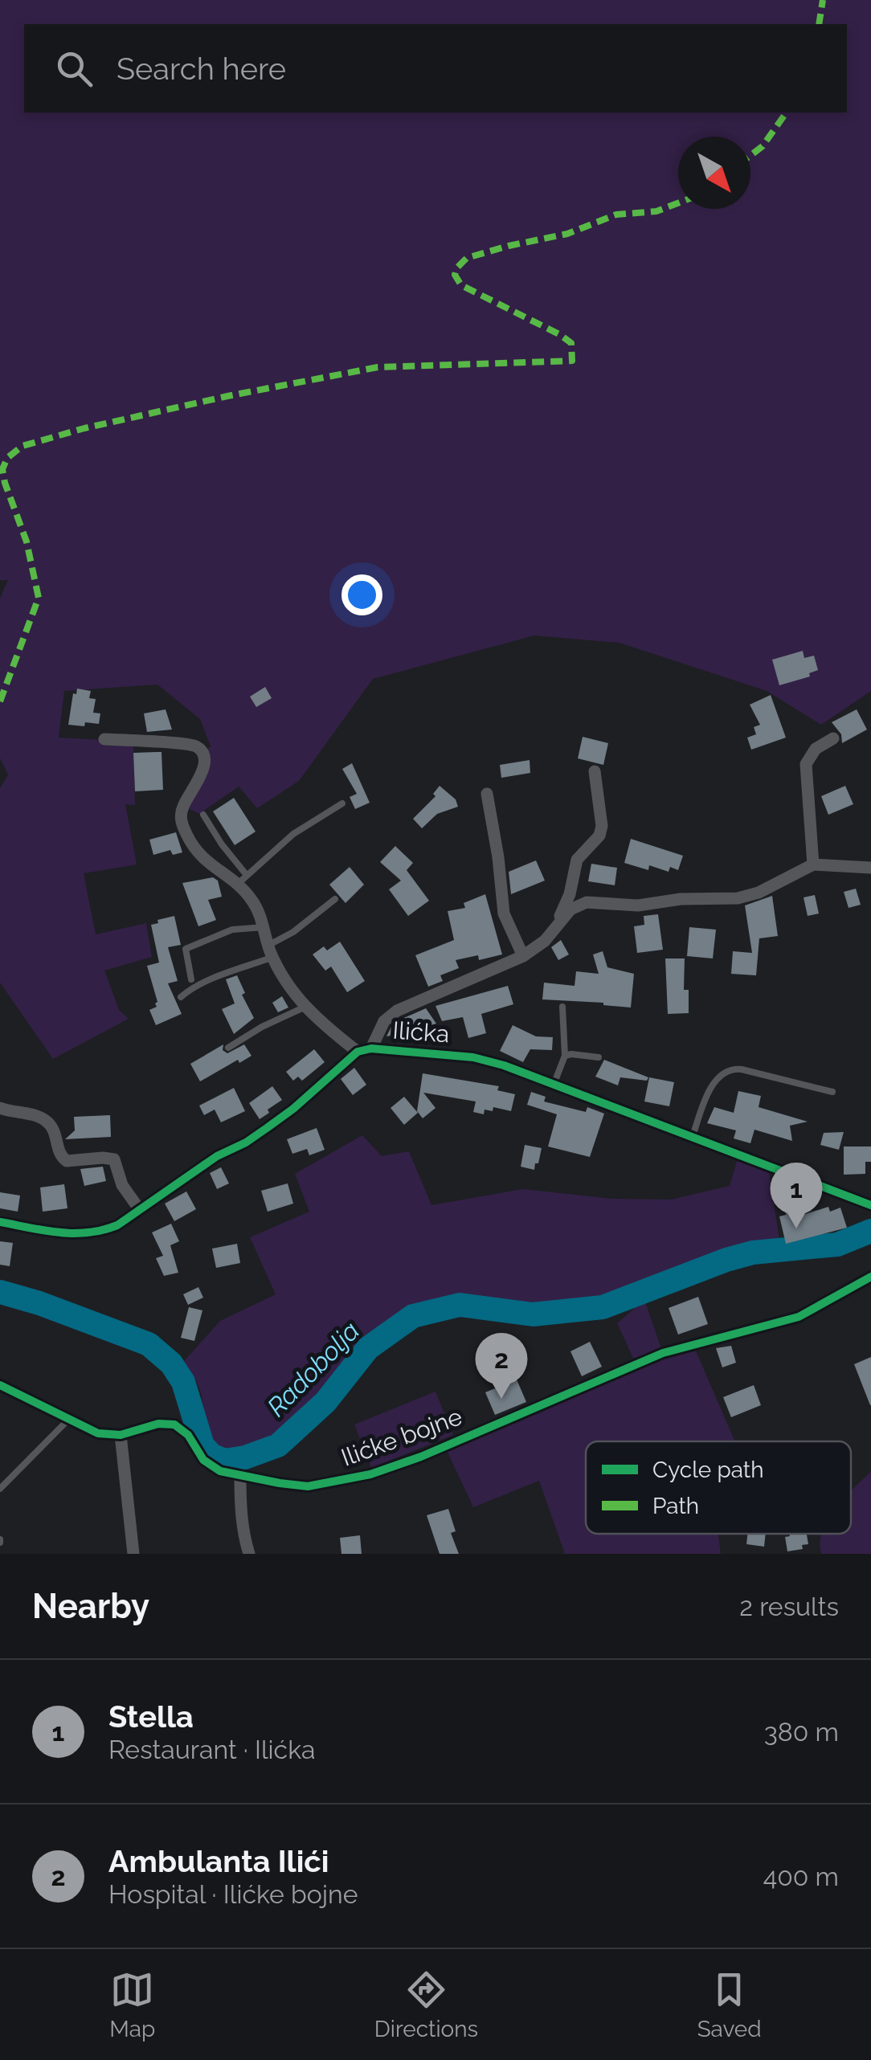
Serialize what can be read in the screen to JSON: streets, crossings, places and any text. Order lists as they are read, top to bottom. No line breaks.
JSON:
{"streets":{"street":["Ilićka","Ilićke bojne"]},"water":["Radobolja"],"legend":["Cycle path","Path"],"north":"bottom right","page":{"search":"Search here","pins":["1","2"],"heading":["Nearby","2 results"],"list":[{"mark":"1","name":"Stella","note":"Restaurant · Ilićka","value":"380 m"},{"mark":"2","name":"Ambulanta Ilići","note":"Hospital · Ilićke bojne","value":"400 m"}],"nav":["Map","Directions","Saved"]}}
